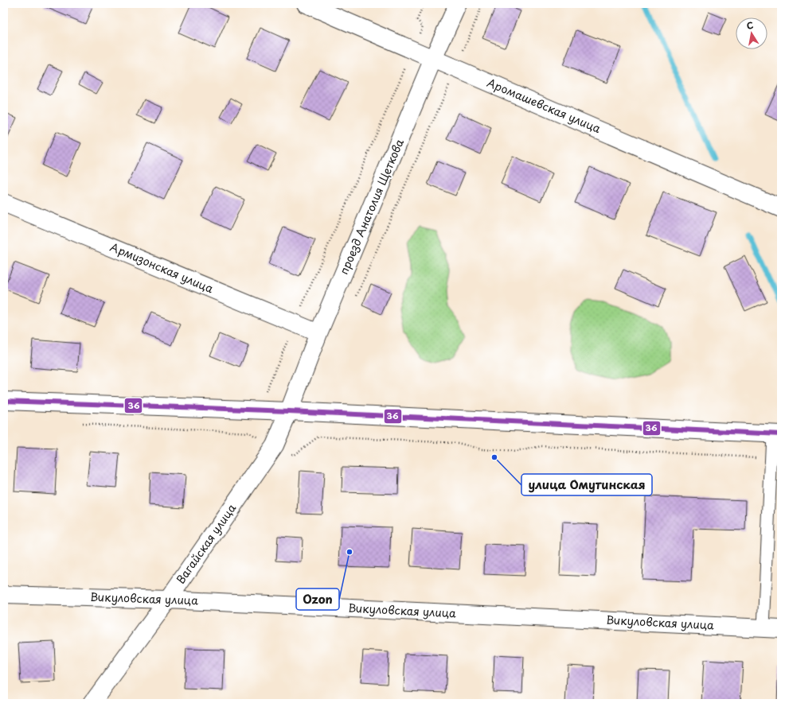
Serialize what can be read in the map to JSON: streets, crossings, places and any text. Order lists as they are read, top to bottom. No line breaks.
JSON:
{"streets":{"street":["Аромашевская улица","проезд Анатолия Щеткова","Армизонская улица","Вагайская улица","Викуловская улица"]},"crossings":[["Аромашевская улица","проезд Анатолия Щеткова"],["проезд Анатолия Щеткова","Армизонская улица"],["проезд Анатолия Щеткова","Вагайская улица"],["Вагайская улица","Викуловская улица"]],"places":["улица Омутинская","Ozon"],"lines":["transit line 36"],"north":"top"}
